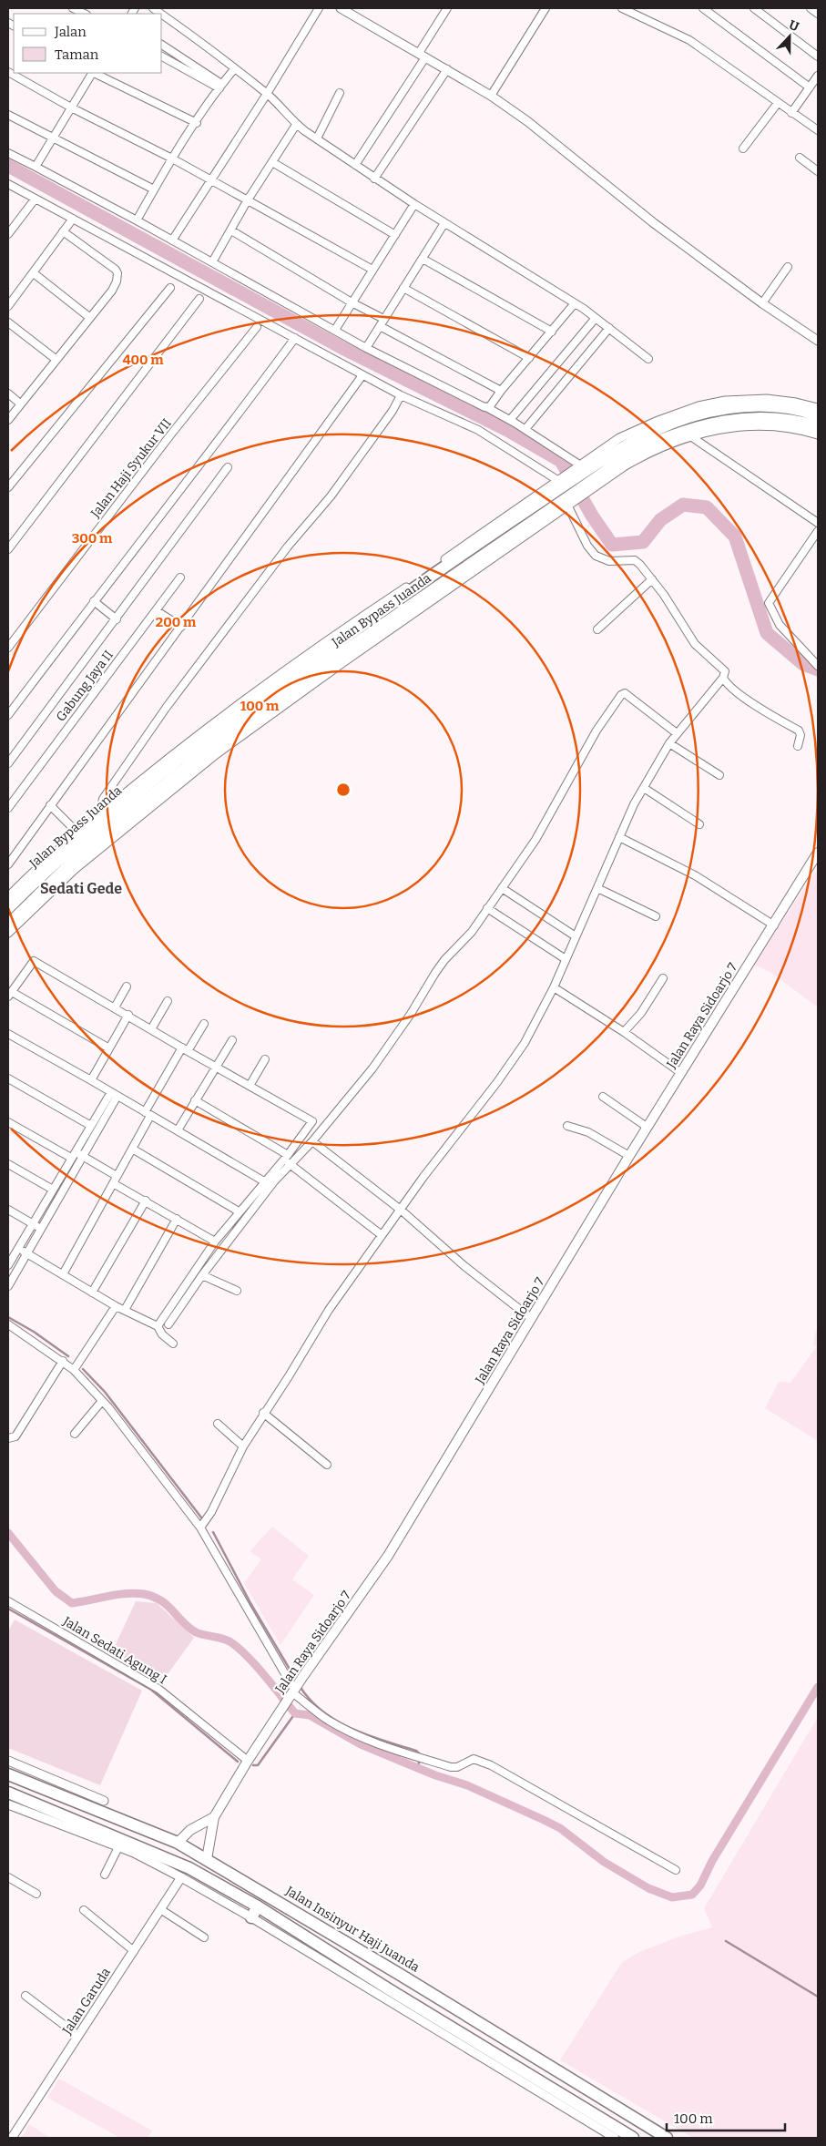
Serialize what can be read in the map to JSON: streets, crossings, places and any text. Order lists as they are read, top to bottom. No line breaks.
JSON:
{"streets":{"highway":["Jalan Bypass Juanda","Jalan Insinyur Haji Juanda"],"main road":["Jalan Raya Sidoarjo 7"],"street":["Jalan Haji Syukur VII","Gabung Jaya II","Jalan Sedati Agung I","Jalan Garuda"]},"crossings":[["Jalan Raya Sidoarjo 7","Jalan Sedati Agung I"],["Jalan Raya Sidoarjo 7","Jalan Insinyur Haji Juanda"]],"districts":["Sedati Gede"],"legend":["Jalan","Taman"],"scale_bar":"100 m","north":"top","rings":["400 m","300 m","200 m","100 m"]}
